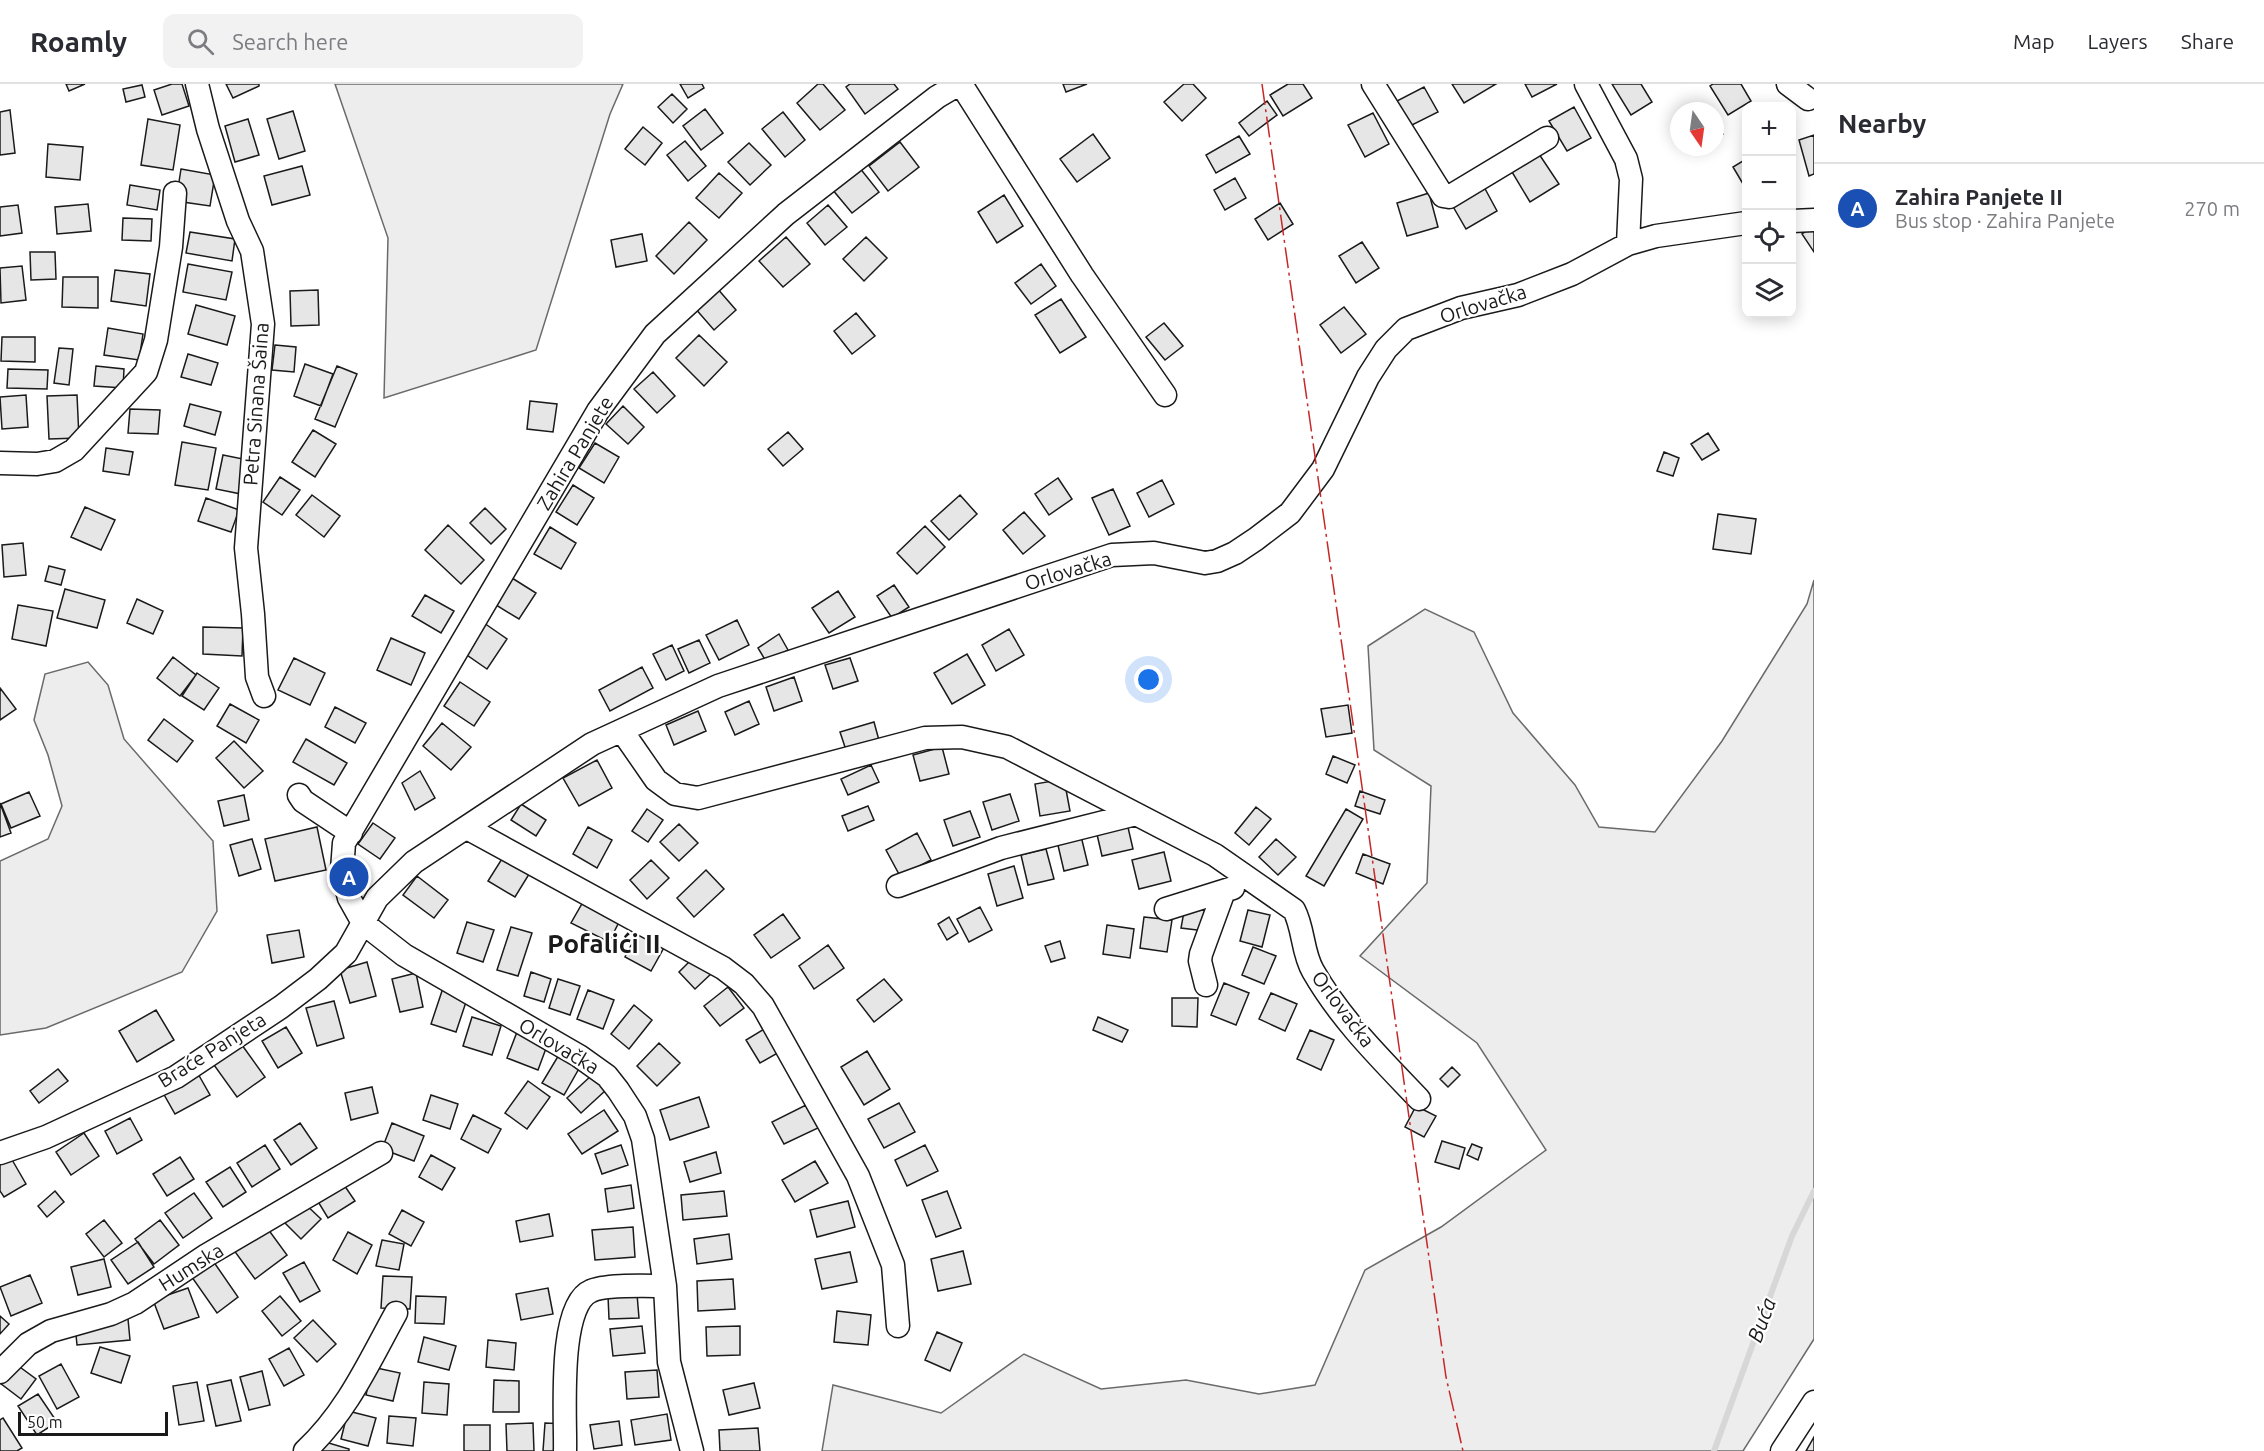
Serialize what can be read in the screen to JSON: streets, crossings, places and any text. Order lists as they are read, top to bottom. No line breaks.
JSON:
{"streets":{"street":["Orlovačka","Petra Sinana Šaina","Zahira Panjete","Braće Panjeta","Humska"]},"crossings":[["Orlovačka","Zahira Panjete"],["Orlovačka","Braće Panjeta"],["Zahira Panjete","Braće Panjeta"]],"districts":["Pofalići II"],"water":["Buća"],"scale_bar":"50 m","north":"bottom","page":{"header":"Roamly","search":"Search here","nav":["Map","Layers","Share"],"heading":"Nearby","map_buttons":["+","−"],"list":[{"mark":"A","name":"Zahira Panjete II","note":"Bus stop · Zahira Panjete","value":"270 m"}],"pins":"A","scale":"50 m"}}
